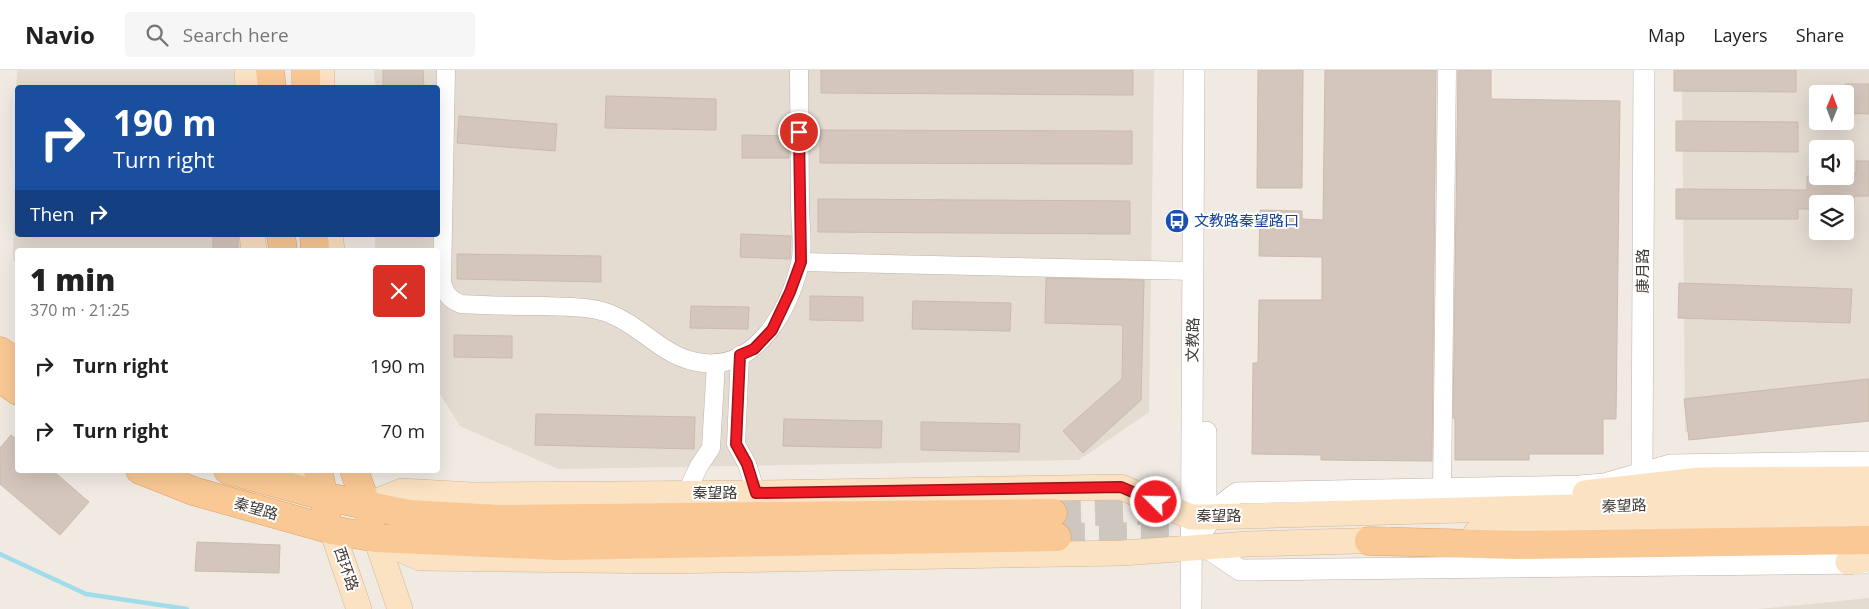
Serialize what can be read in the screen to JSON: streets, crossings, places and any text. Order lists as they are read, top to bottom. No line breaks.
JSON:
{"streets":{"main road":["秦望路","西环路"],"street":["康月路","文教路"]},"crossings":[["文教路","秦望路"],["秦望路","西环路"]],"places":{"bus stop":["文教路秦望路口"]},"north":"top","page":{"header":"Navio","search":"Search here","nav":["Map","Layers","Share"],"turn":["190 m","Turn right"],"then":"Then","heading":["1 min","370 m · 21:25"],"list":[{"name":"Turn right","value":"190 m"},{"name":"Turn right","value":"70 m"}]}}
